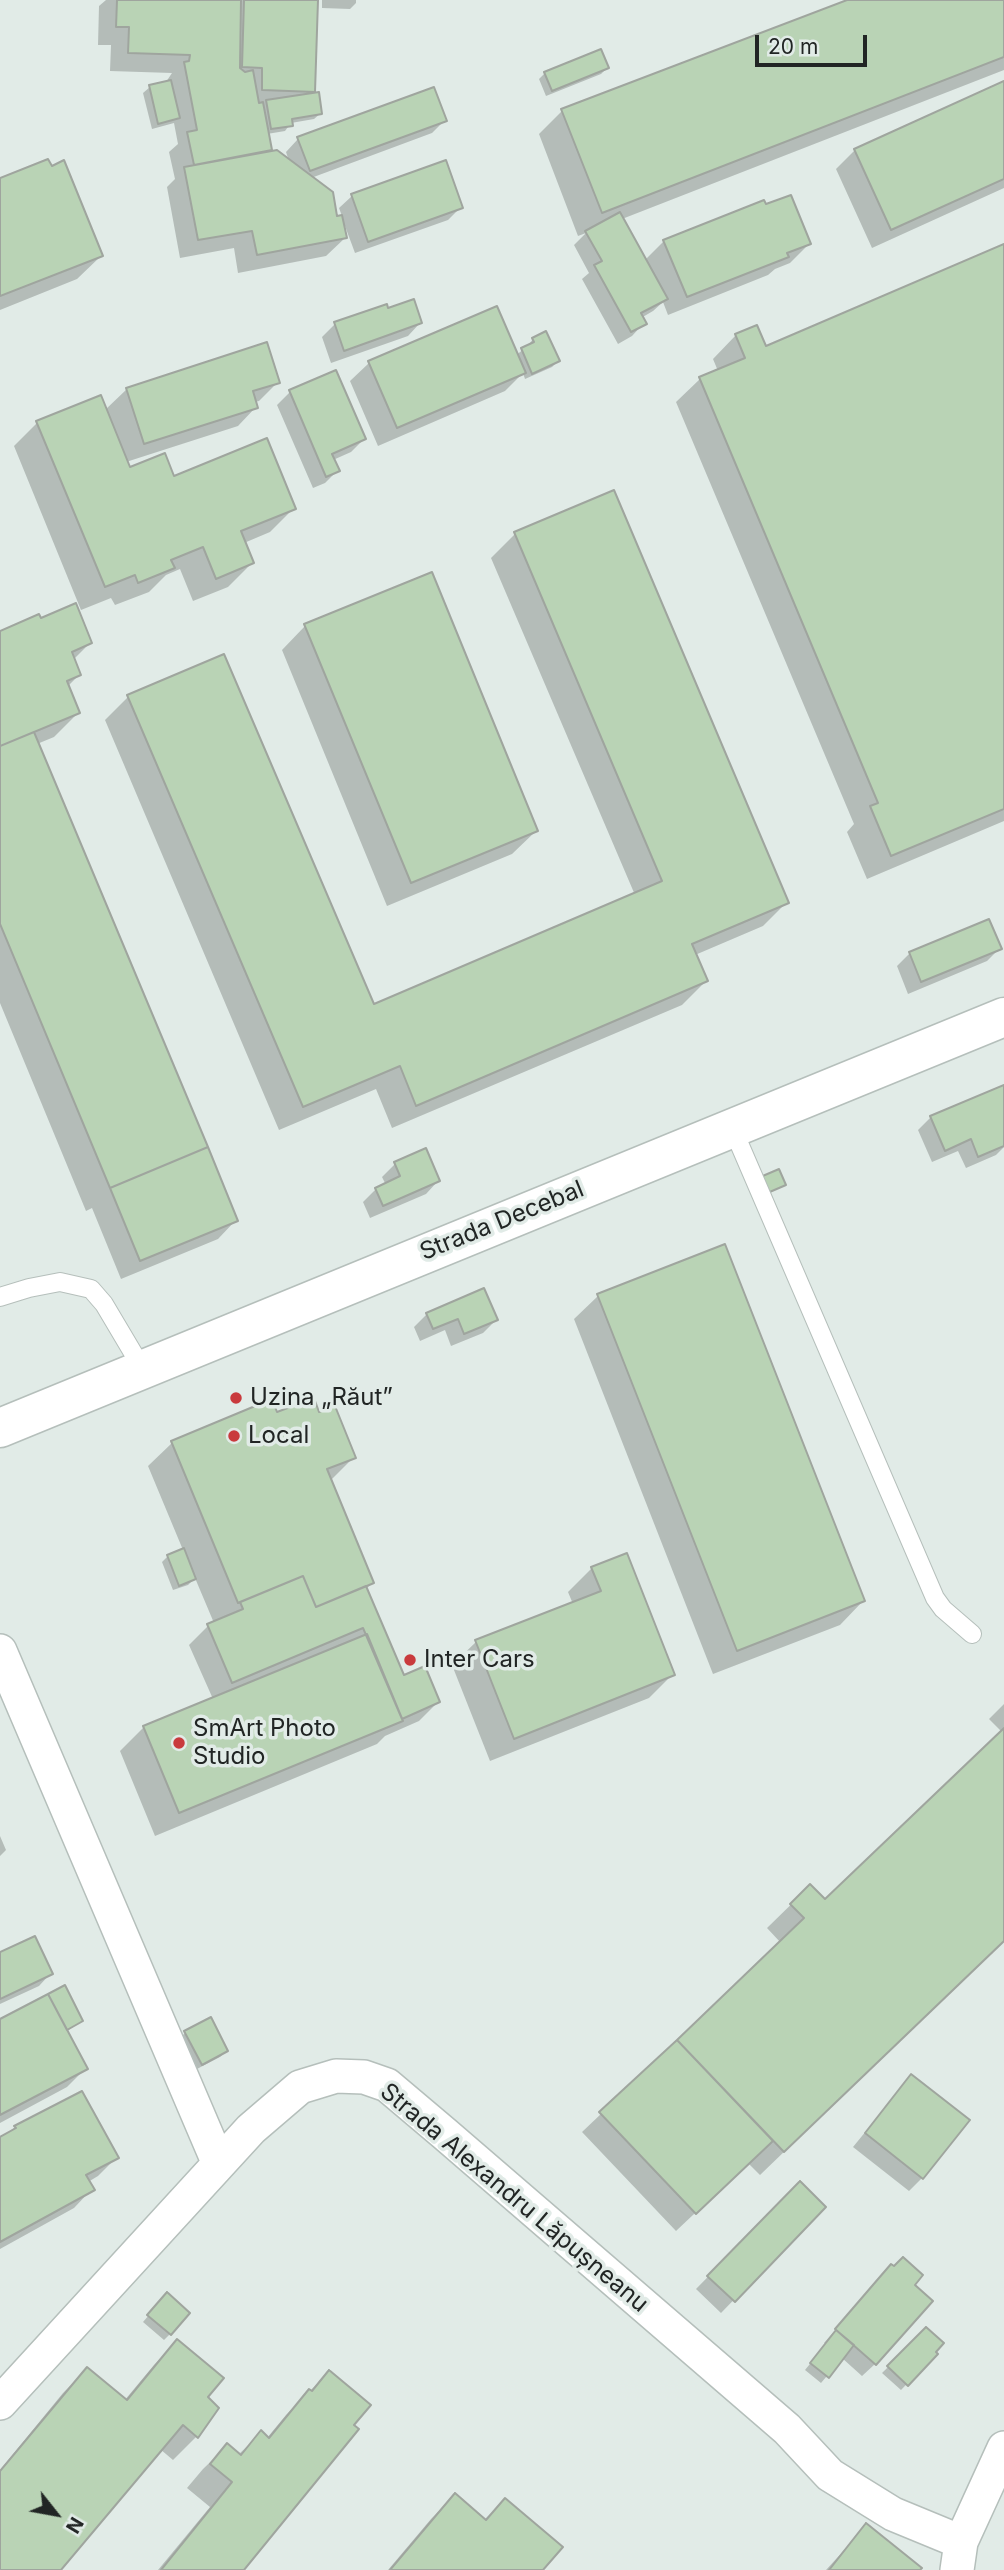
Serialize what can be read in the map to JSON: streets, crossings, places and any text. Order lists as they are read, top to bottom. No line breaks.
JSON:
{"streets":{"main road":["Strada Decebal"],"street":["Strada Alexandru Lăpușneanu"]},"places":["Uzina „Răut”","Local","Inter Cars","SmArt Photo Studio"],"scale_bar":"20 m","north":"bottom right"}
